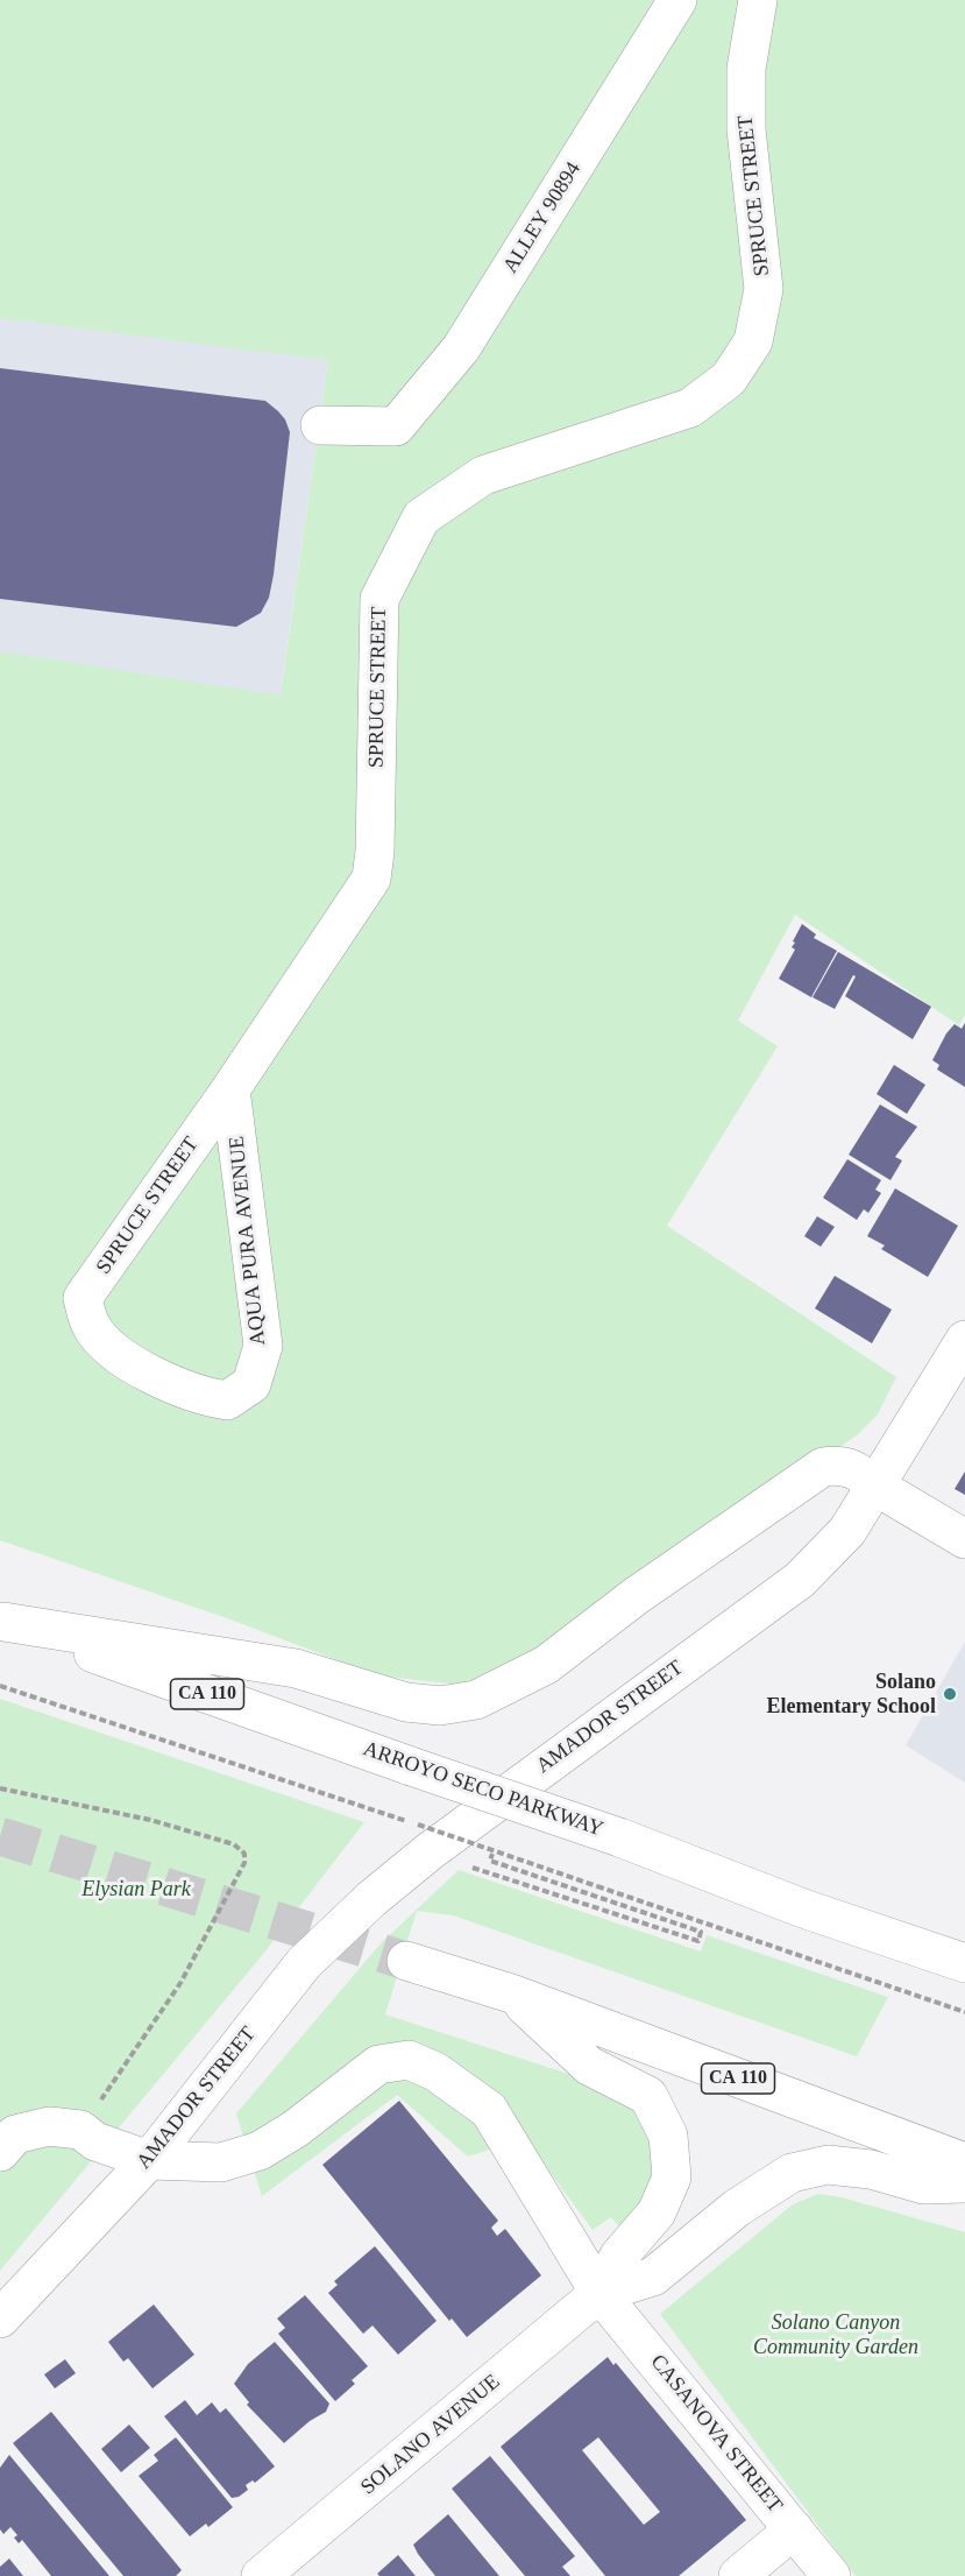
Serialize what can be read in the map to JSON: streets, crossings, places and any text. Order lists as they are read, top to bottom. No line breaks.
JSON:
{"streets":{"main road":["SPRUCE STREET","ALLEY 90894","AQUA PURA AVENUE","CA 110","AMADOR STREET","ARROYO SECO PARKWAY","CASANOVA STREET","SOLANO AVENUE"]},"crossings":[["SPRUCE STREET","AQUA PURA AVENUE"],["AMADOR STREET","CASANOVA STREET"],["CASANOVA STREET","SOLANO AVENUE"]],"parks":["Elysian Park","Solano Canyon Community Garden"],"places":["Solano Elementary School"]}
